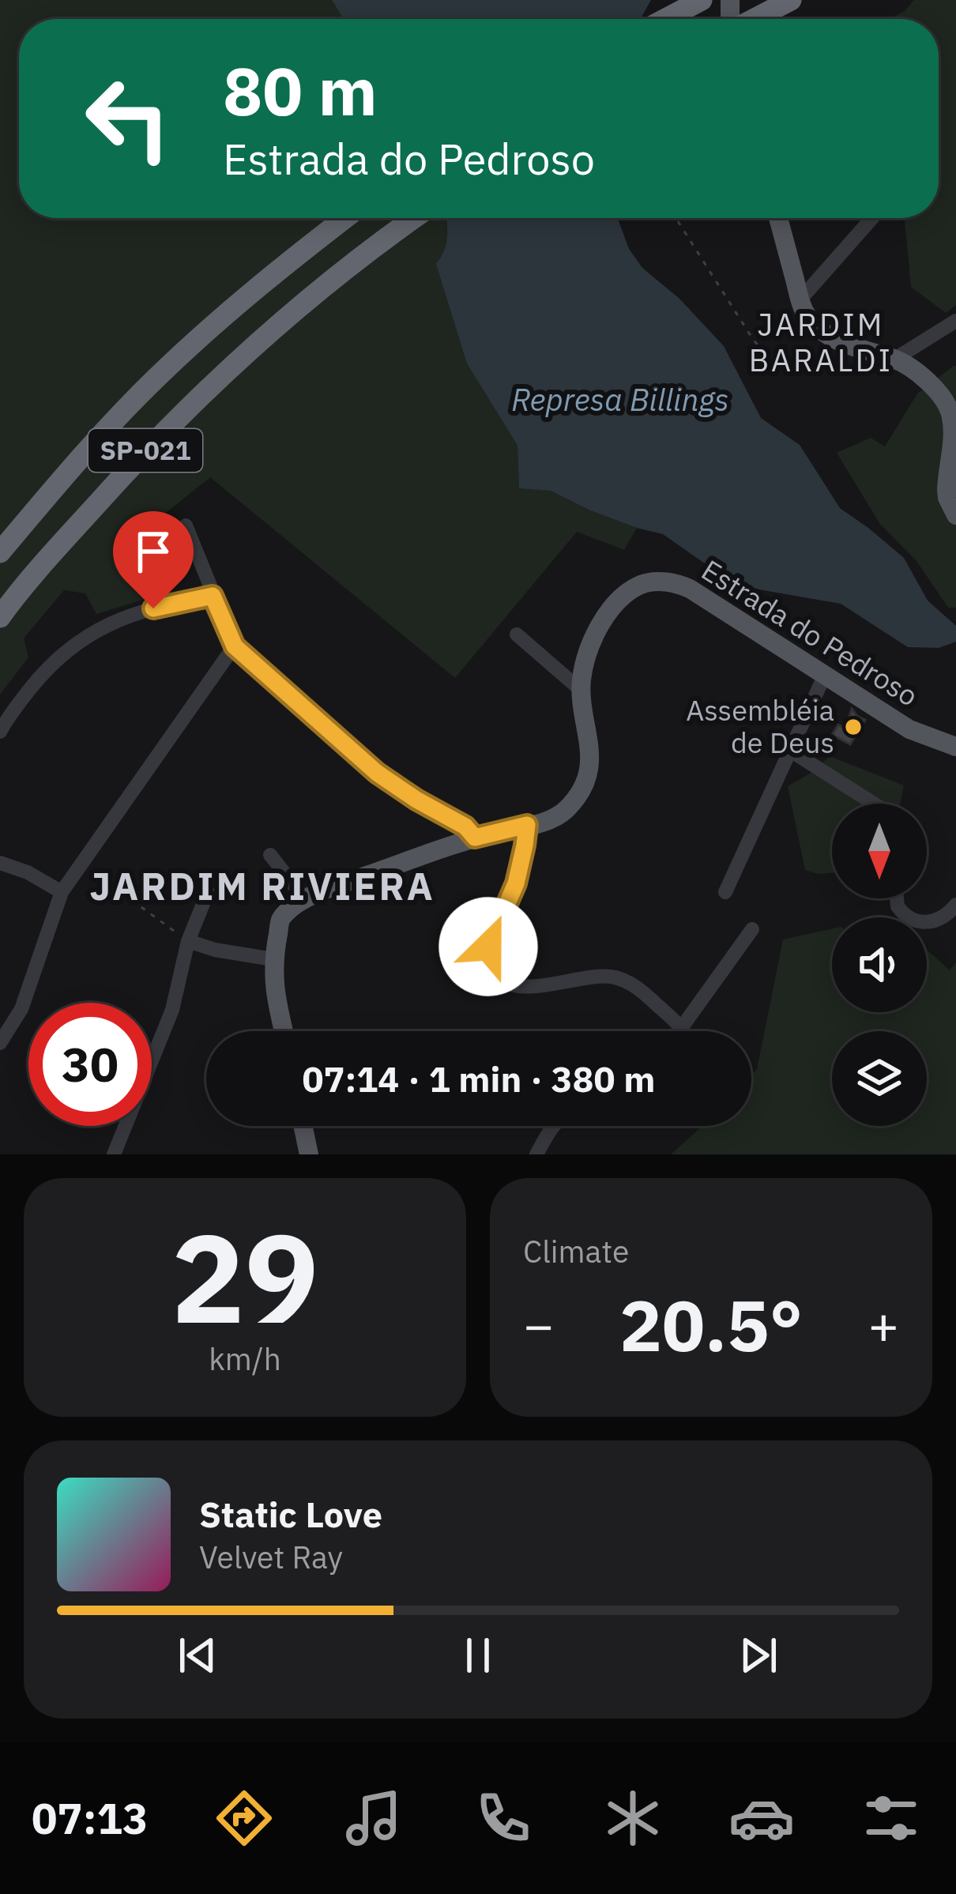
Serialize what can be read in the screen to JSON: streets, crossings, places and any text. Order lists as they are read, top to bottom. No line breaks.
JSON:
{"streets":{"highway":["SP-021"],"main road":["Estrada do Pedroso"]},"districts":["JARDIM BARALDI","JARDIM RIVIERA"],"water":["Represa Billings"],"places":["Assembléia de Deus"],"north":"bottom","page":{"turn":["80 m","Estrada do Pedroso"],"limit":"30","trip":"07:14 · 1 min · 380 m","tile":[["29","km/h"],"Climate"],"heat":["−","20.5°","+"],"song":["Static Love","Velvet Ray"],"tabs":"07:13"}}
